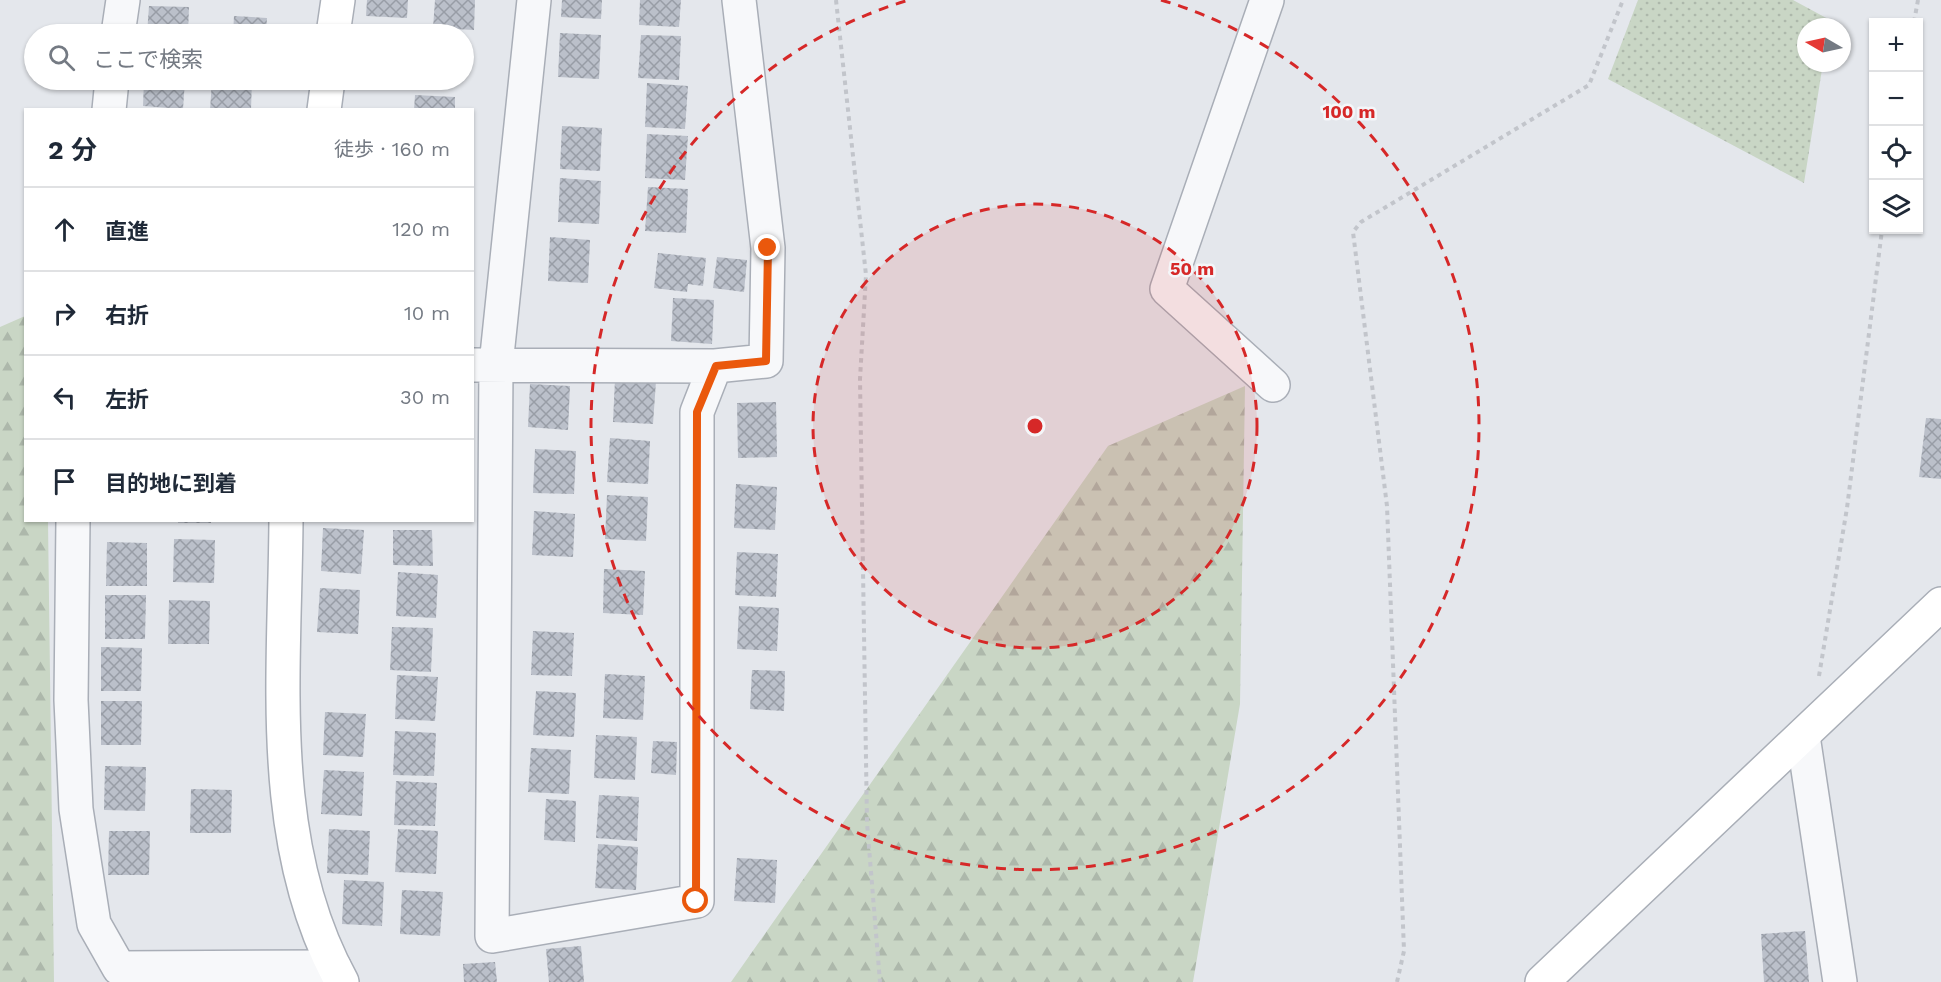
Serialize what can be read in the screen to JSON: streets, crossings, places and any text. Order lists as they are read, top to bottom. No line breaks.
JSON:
{"north":"left","page":{"map_buttons":["+","−"],"search":"ここで検索","heading":["2 分","徒歩 · 160 m"],"list":[["直進","120 m"],["右折","10 m"],["左折","30 m"],"目的地に到着"]},"rings":["100 m","50 m"]}
